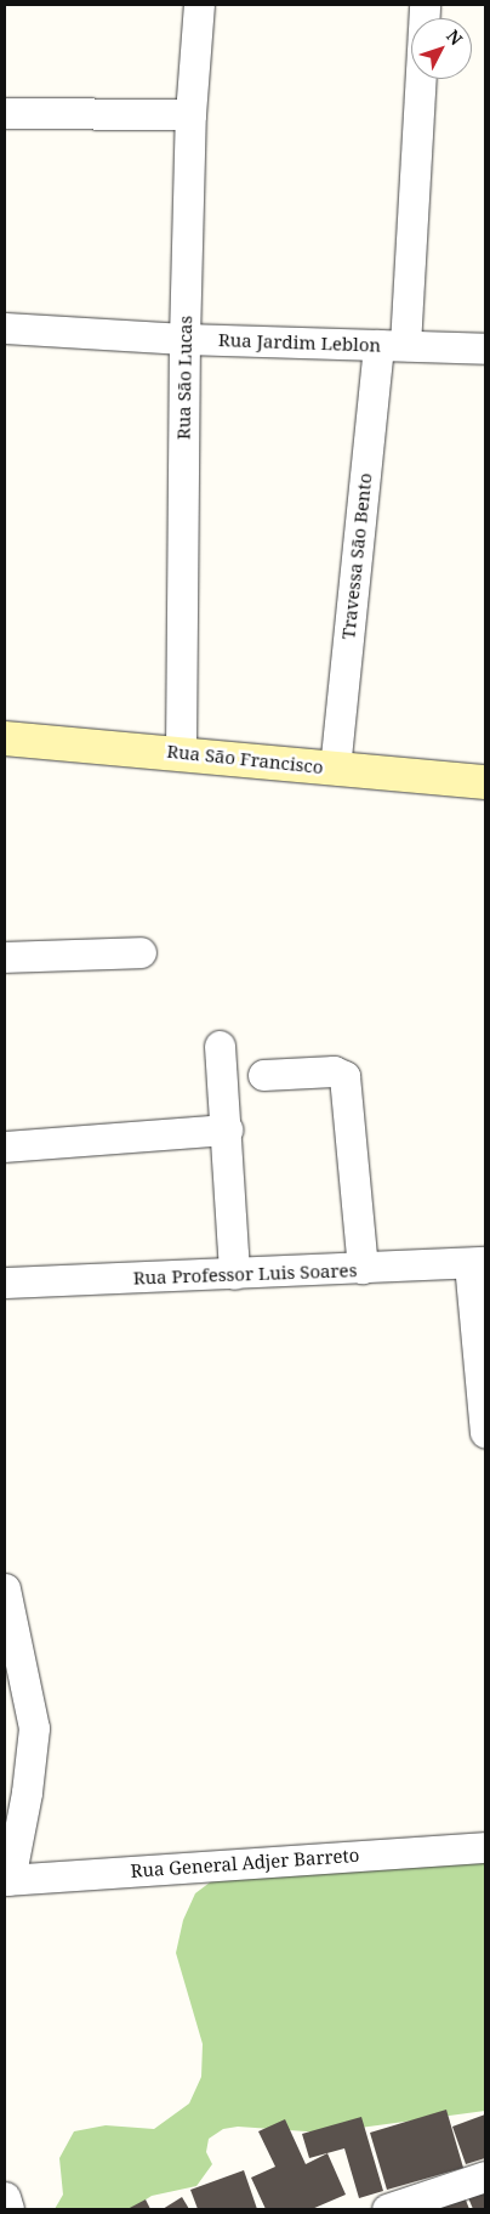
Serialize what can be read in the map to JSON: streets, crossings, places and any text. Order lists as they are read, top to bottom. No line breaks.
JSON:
{"streets":{"street":["Rua Jardim Leblon","Rua São Lucas","Travessa São Bento","Rua São Francisco","Rua Professor Luis Soares","Rua General Adjer Barreto"]},"crossings":[["Rua Jardim Leblon","Rua São Lucas"],["Rua Jardim Leblon","Travessa São Bento"],["Rua São Lucas","Rua São Francisco"],["Travessa São Bento","Rua São Francisco"]],"north":"top right"}
